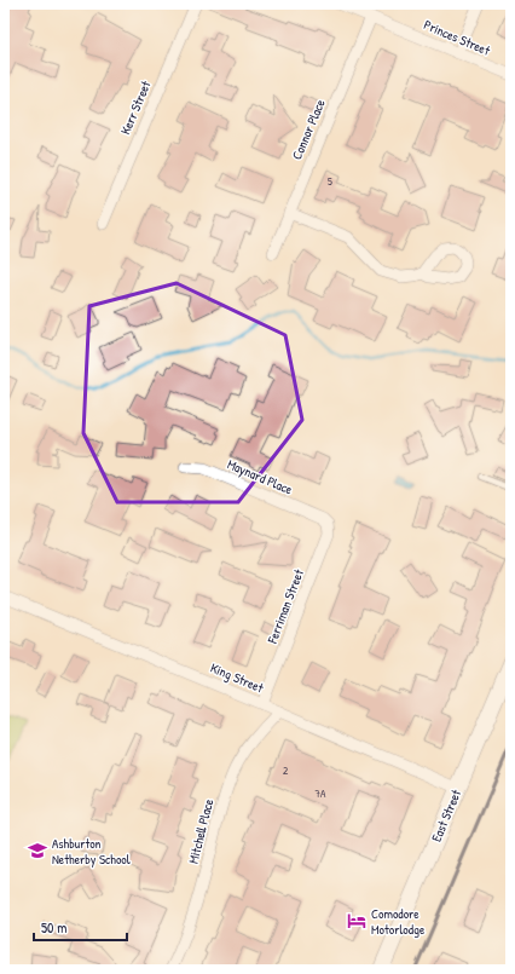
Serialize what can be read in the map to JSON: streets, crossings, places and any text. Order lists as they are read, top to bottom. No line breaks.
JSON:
{"streets":{"main road":["East Street"],"street":["Princes Street","Kerr Street","Connor Place","Maynard Place","Ferriman Street","King Street","Mitchell Place"]},"crossings":[["Princes Street","Connor Place"],["Maynard Place","Ferriman Street"],["Ferriman Street","King Street"],["King Street","East Street"],["King Street","Mitchell Place"]],"places":{"school or university":["Ashburton Netherby School"],"hotel":["Comodore Motorlodge"]},"house_numbers":["5","2","7A"],"scale_bar":"50 m"}
